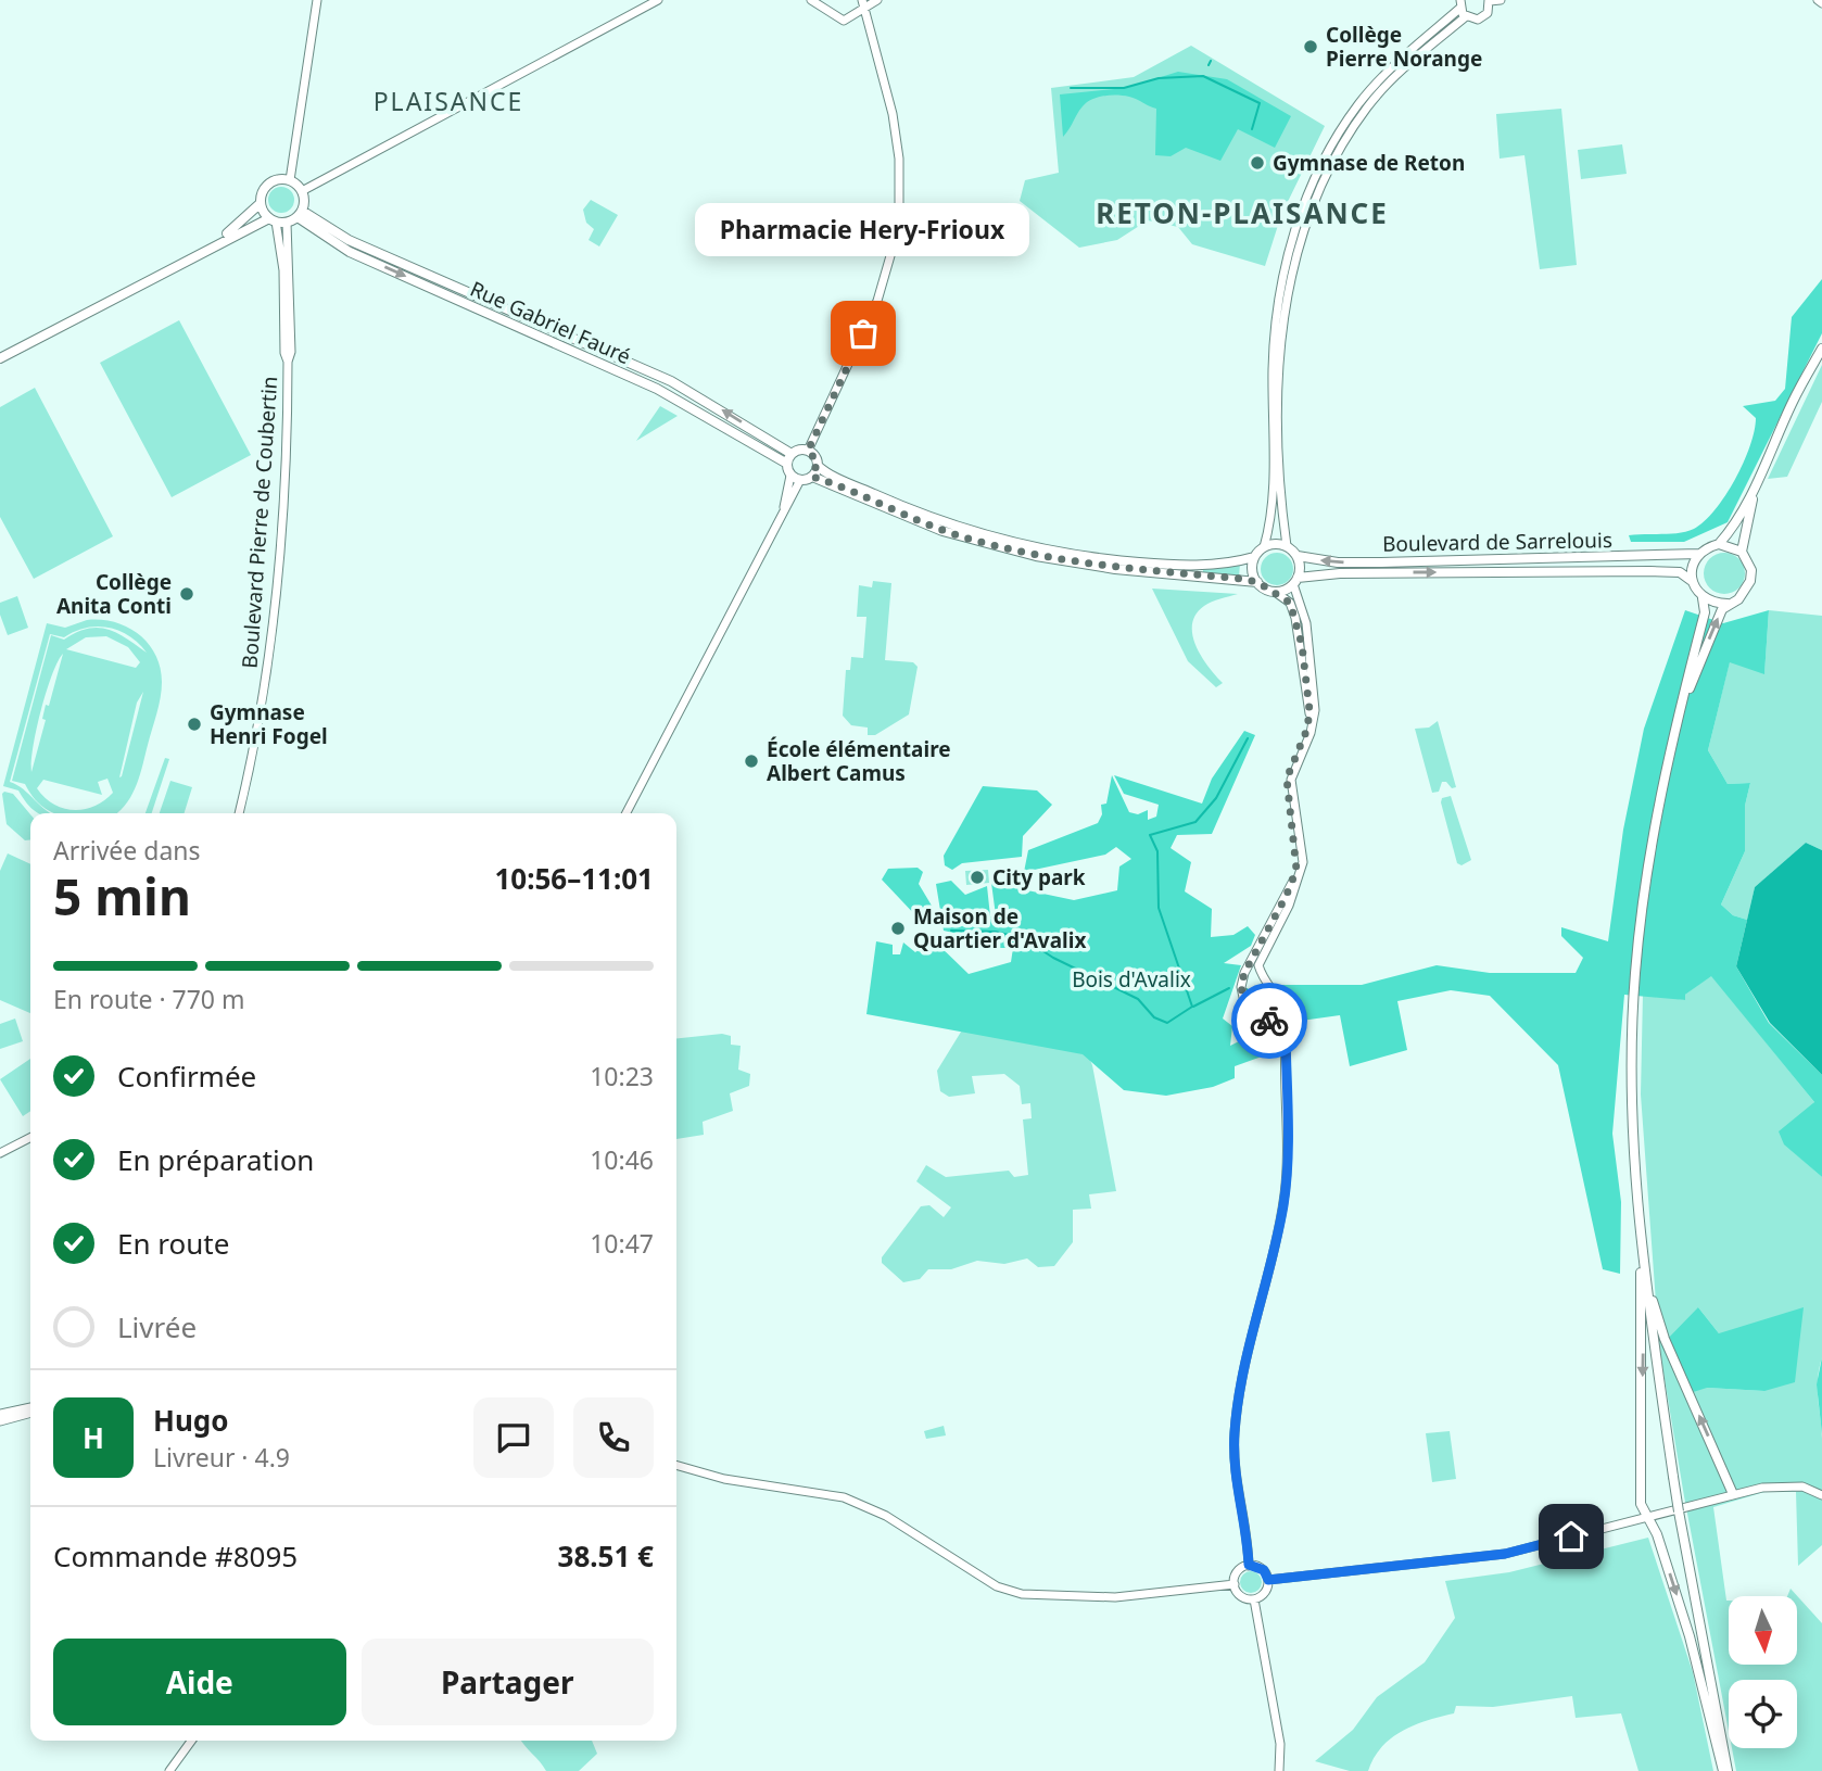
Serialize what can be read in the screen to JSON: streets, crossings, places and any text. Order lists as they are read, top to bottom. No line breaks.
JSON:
{"streets":{"main road":["Rue Gabriel Fauré","Boulevard de Sarrelouis"],"street":["Boulevard Pierre de Coubertin"]},"crossings":[["Rue Gabriel Fauré","Boulevard Pierre de Coubertin"]],"districts":["PLAISANCE","RETON-PLAISANCE"],"parks":["Bois d'Avalix"],"places":["Collège Pierre Norange","Gymnase de Reton","Pharmacie Hery-Frioux","Collège Anita Conti","Gymnase Henri Fogel","École élémentaire Albert Camus","City park","Maison de Quartier d'Avalix"],"north":"bottom","page":{"bubble":"Pharmacie Hery-Frioux","heading":["5 min","Arrivée dans","10:56–11:01"],"panel":["Hugo","Livreur · 4.9","Commande #8095","38.51 €"],"bar":"En route · 770 m","list":[["Confirmée","10:23"],["En préparation","10:46"],["En route","10:47"],"Livrée"],"round":"H","buttons":["Aide","Partager"]}}
